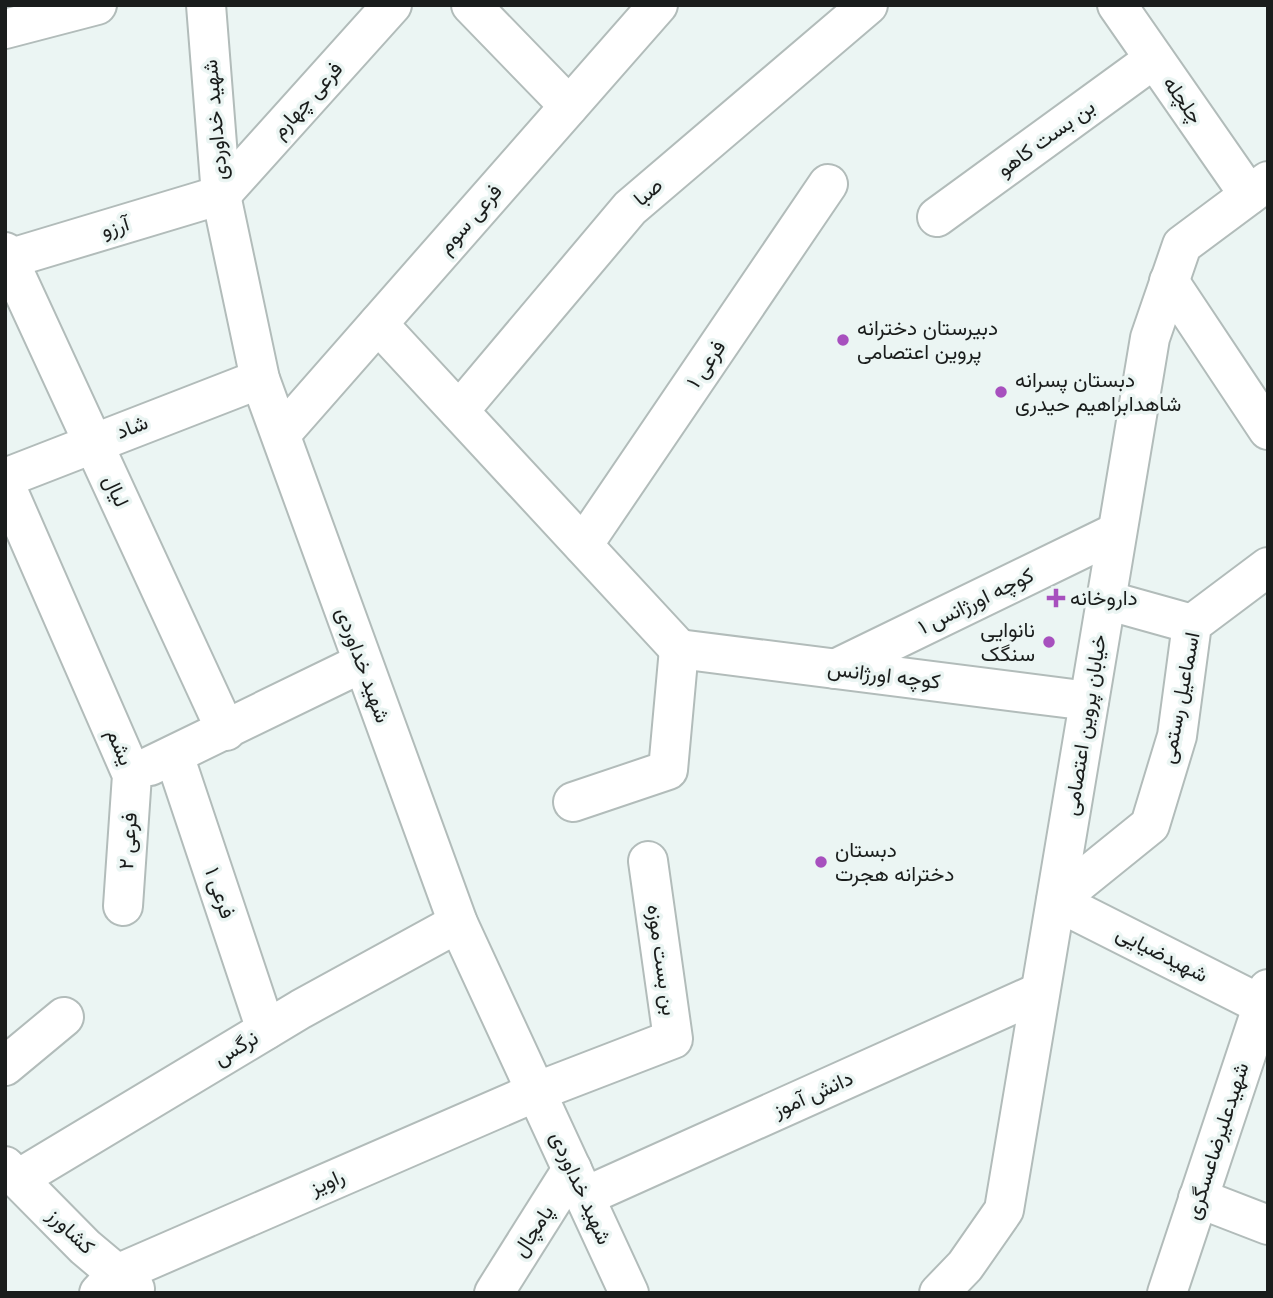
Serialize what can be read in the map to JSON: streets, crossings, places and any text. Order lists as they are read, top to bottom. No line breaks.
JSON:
{"streets":{"street":["فرعی چهارم","چلچله","شهید خداوردی","بن بست کاهو","صبا","فرعی سوم","آرزو","فرعی ۱","شاد","لیال","کوچه اورژانس ۱","کوچه اورژانس","اسماعیل رستمی","خیابان پروین اعتصامی","یشم","فرعی ۲","شهیدضیایی","بن بست موزه","نرگس","دانش آموز","شهیدعلیرضاعسگری","راویز","کشاورز","پامچال"]},"crossings":[["فرعی چهارم","شهید خداوردی"],["فرعی چهارم","آرزو"],["چلچله","بن بست کاهو"],["چلچله","خیابان پروین اعتصامی"],["شهید خداوردی","فرعی سوم"],["شهید خداوردی","آرزو"],["شهید خداوردی","شاد"],["شهید خداوردی","یشم"],["شهید خداوردی","بن بست موزه"],["شهید خداوردی","نرگس"],["شهید خداوردی","دانش آموز"],["شهید خداوردی","راویز"],["شهید خداوردی","پامچال"],["آرزو","لیال"],["فرعی ۱","یشم"],["فرعی ۱","نرگس"],["شاد","لیال"],["لیال","یشم"],["کوچه اورژانس ۱","کوچه اورژانس"],["کوچه اورژانس ۱","خیابان پروین اعتصامی"],["کوچه اورژانس","خیابان پروین اعتصامی"],["اسماعیل رستمی","خیابان پروین اعتصامی"],["اسماعیل رستمی","شهیدضیایی"],["خیابان پروین اعتصامی","شهیدضیایی"],["خیابان پروین اعتصامی","دانش آموز"],["یشم","فرعی ۲"],["شهیدضیایی","شهیدعلیرضاعسگری"],["بن بست موزه","راویز"],["نرگس","کشاورز"],["دانش آموز","پامچال"],["راویز","کشاورز"]],"places":{"other":["دبیرستان دخترانه پروین اعتصامی","دبستان پسرانه شاهدابراهیم حیدری","نانوایی سنگک","دبستان دخترانه هجرت"],"health":["داروخانه"]}}
